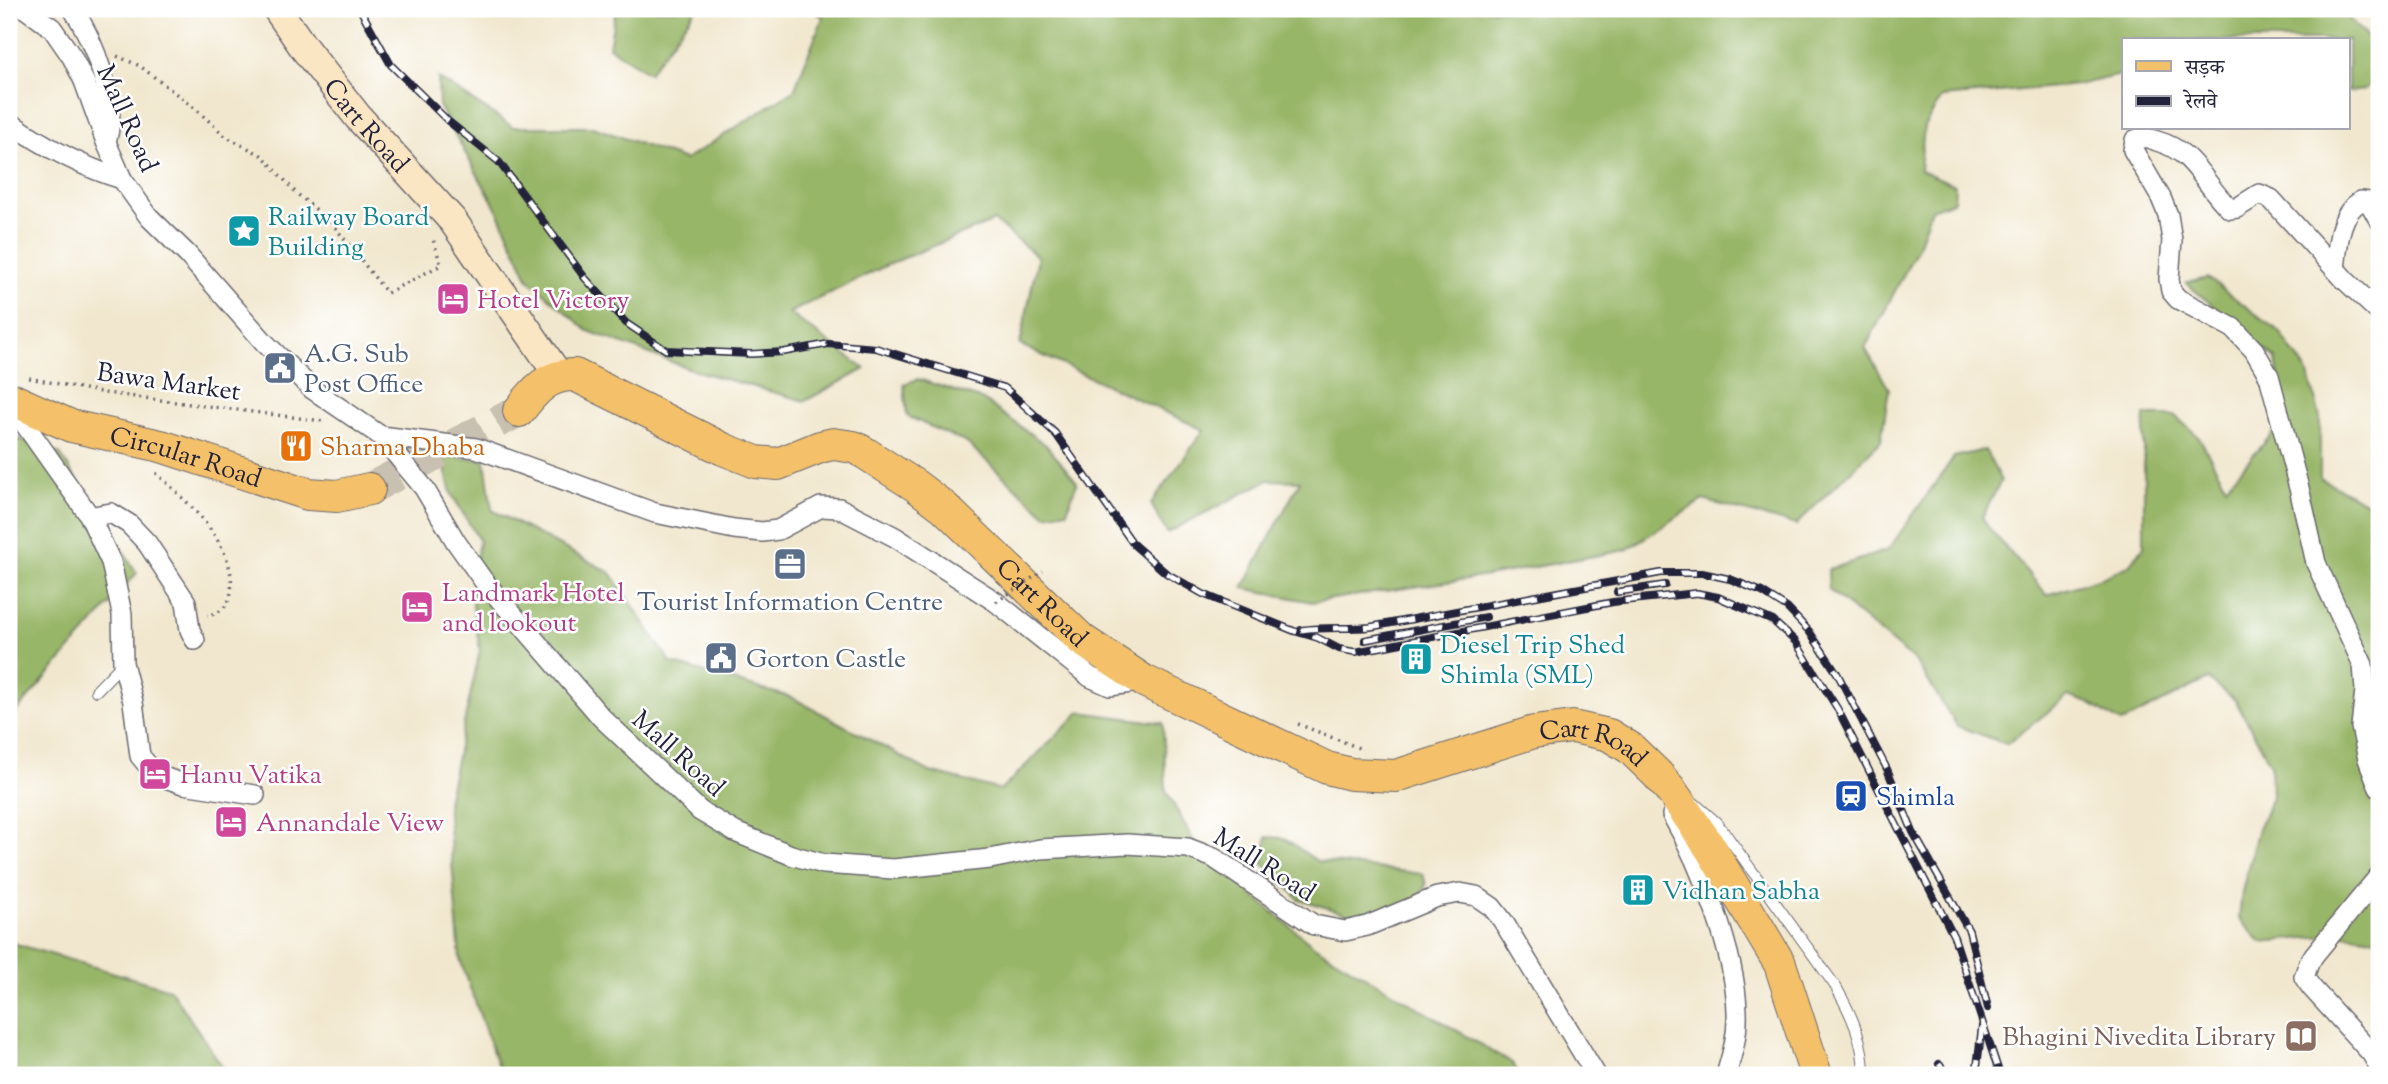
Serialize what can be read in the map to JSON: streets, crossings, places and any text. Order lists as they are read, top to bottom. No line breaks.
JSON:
{"streets":{"main road":["Cart Road","Circular Road"],"street":["Mall Road"],"path":["Bawa Market"]},"crossings":[["Mall Road","Bawa Market"],["Bawa Market","Circular Road"]],"places":{"place":["Railway Board Building"],"hotel":["Hotel Victory","Landmark Hotel and lookout","Hanu Vatika","Annandale View"],"public building":["A.G. Sub Post Office","Gorton Castle"],"restaurant":["Sharma Dhaba"],"office":["Tourist Information Centre"],"building":["Diesel Trip Shed Shimla (SML)","Vidhan Sabha"],"station":["Shimla"],"library":["Bhagini Nivedita Library"]},"legend":["सड़क","रेलवे"]}
